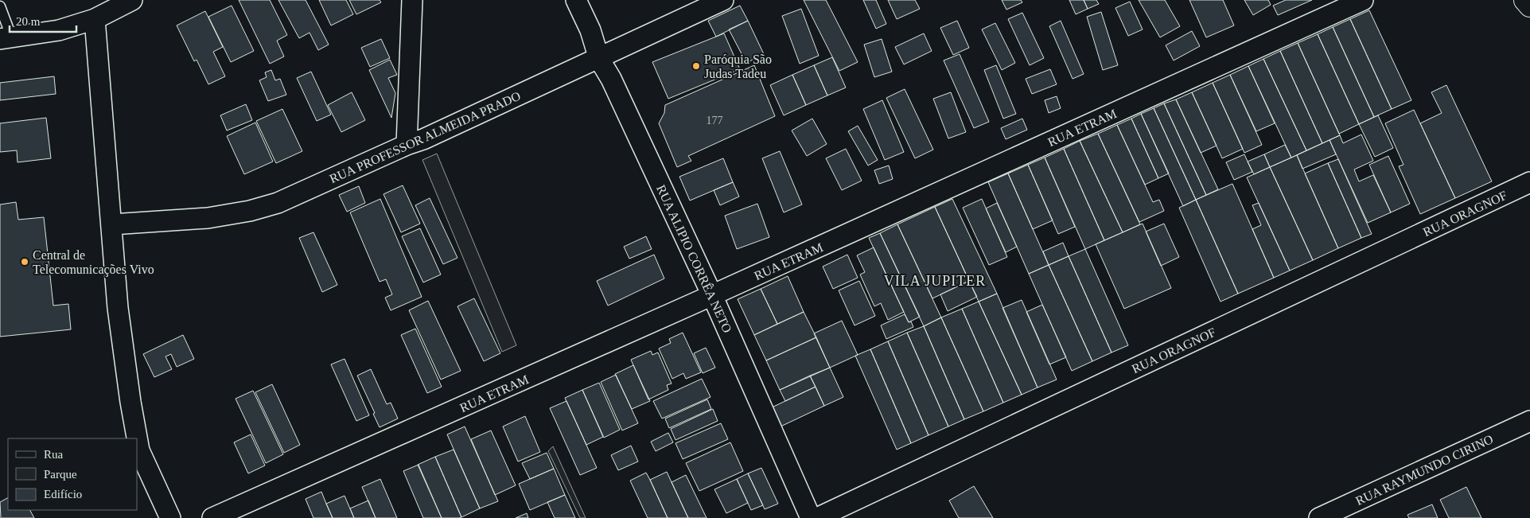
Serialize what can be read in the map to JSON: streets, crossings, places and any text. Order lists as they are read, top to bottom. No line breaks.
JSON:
{"streets":{"street":["RUA ETRAM","RUA PROFESSOR ALMEIDA PRADO","RUA ORAGNOF","RUA ALIPIO CORRÊA NETO","RUA RAYMUNDO CIRINO"]},"crossings":[["RUA ETRAM","RUA ALIPIO CORRÊA NETO"],["RUA PROFESSOR ALMEIDA PRADO","RUA ALIPIO CORRÊA NETO"]],"districts":["VILA JUPITER"],"places":["Paróquia São Judas Tadeu","Central de Telecomunicações Vivo"],"house_numbers":["177"],"legend":["Rua","Parque","Edifício"],"scale_bar":"20 m"}
